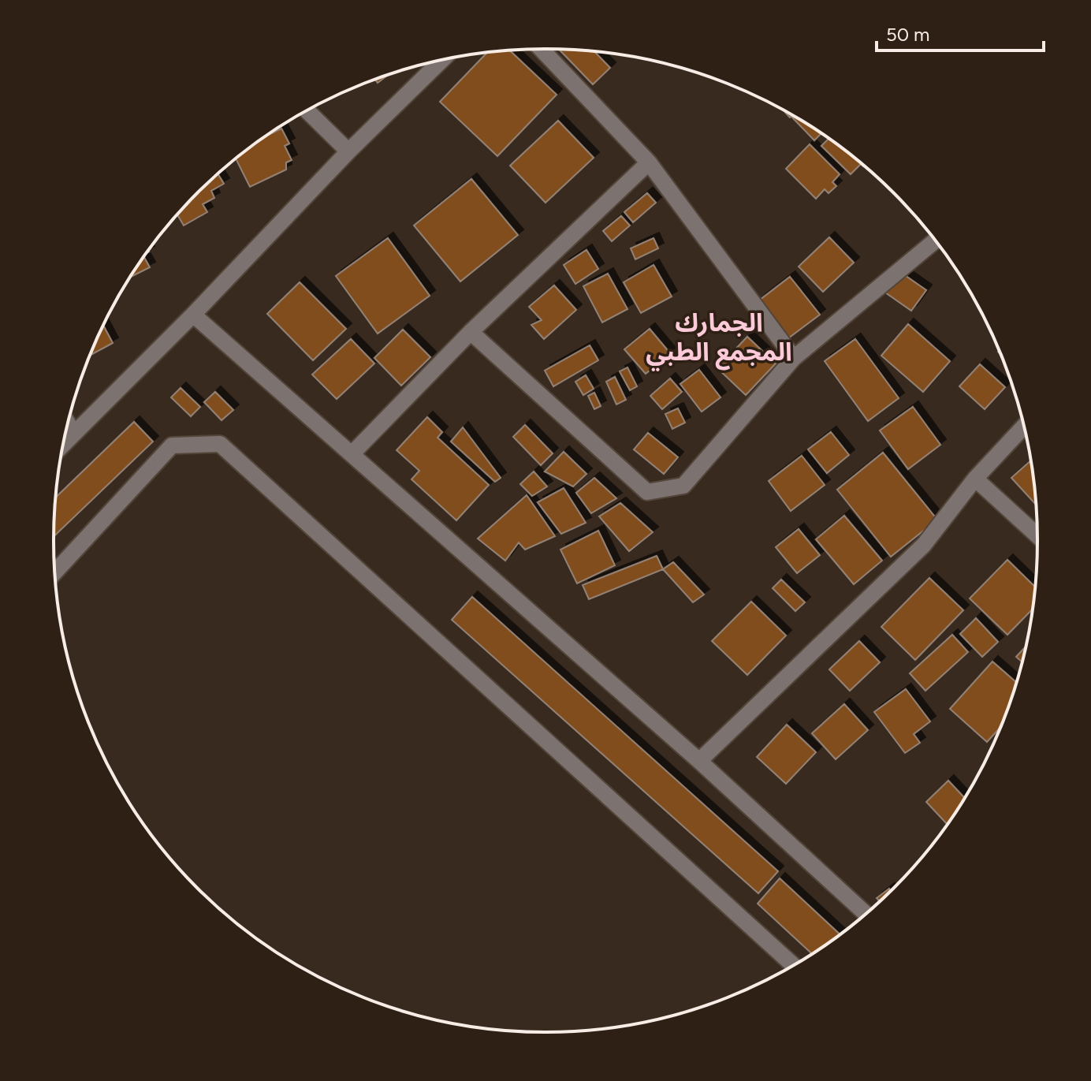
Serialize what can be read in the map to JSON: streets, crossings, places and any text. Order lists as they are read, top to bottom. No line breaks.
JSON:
{"districts":["الجمارك المجمع الطبي"],"scale_bar":"50 m"}
